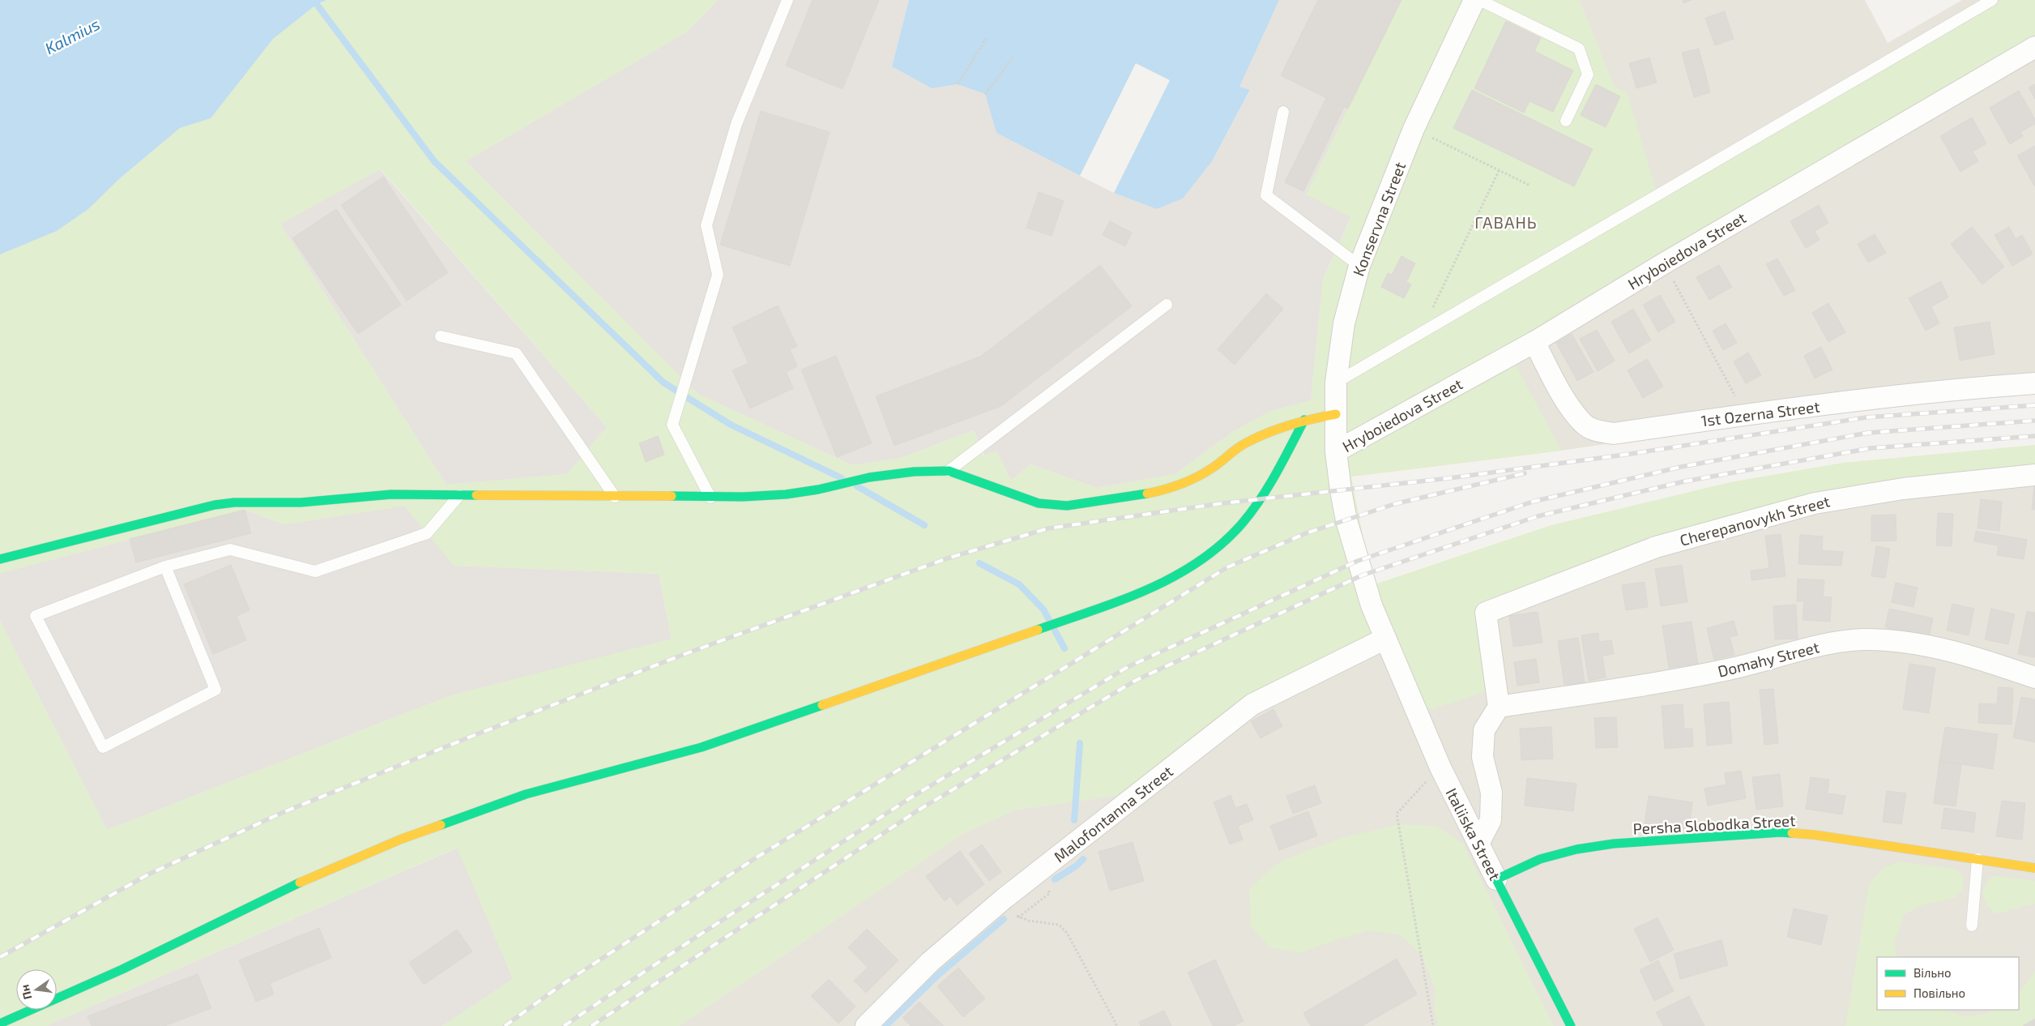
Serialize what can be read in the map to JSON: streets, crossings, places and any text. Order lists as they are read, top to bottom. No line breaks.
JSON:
{"streets":{"street":["Konservna Street","Hryboiedova Street","1st Ozerna Street","Cherepanovykh Street","Domahy Street","Malofontanna Street","Persha Slobodka Street","Italiiska Street"]},"crossings":[["Konservna Street","Hryboiedova Street"],["Konservna Street","Malofontanna Street"],["Konservna Street","Italiiska Street"],["Hryboiedova Street","1st Ozerna Street"],["Cherepanovykh Street","Domahy Street"],["Malofontanna Street","Italiiska Street"],["Persha Slobodka Street","Italiiska Street"]],"districts":["ГАВАНЬ"],"water":["Kalmius"],"legend":["Вільно","Повільно"],"north":"left"}
